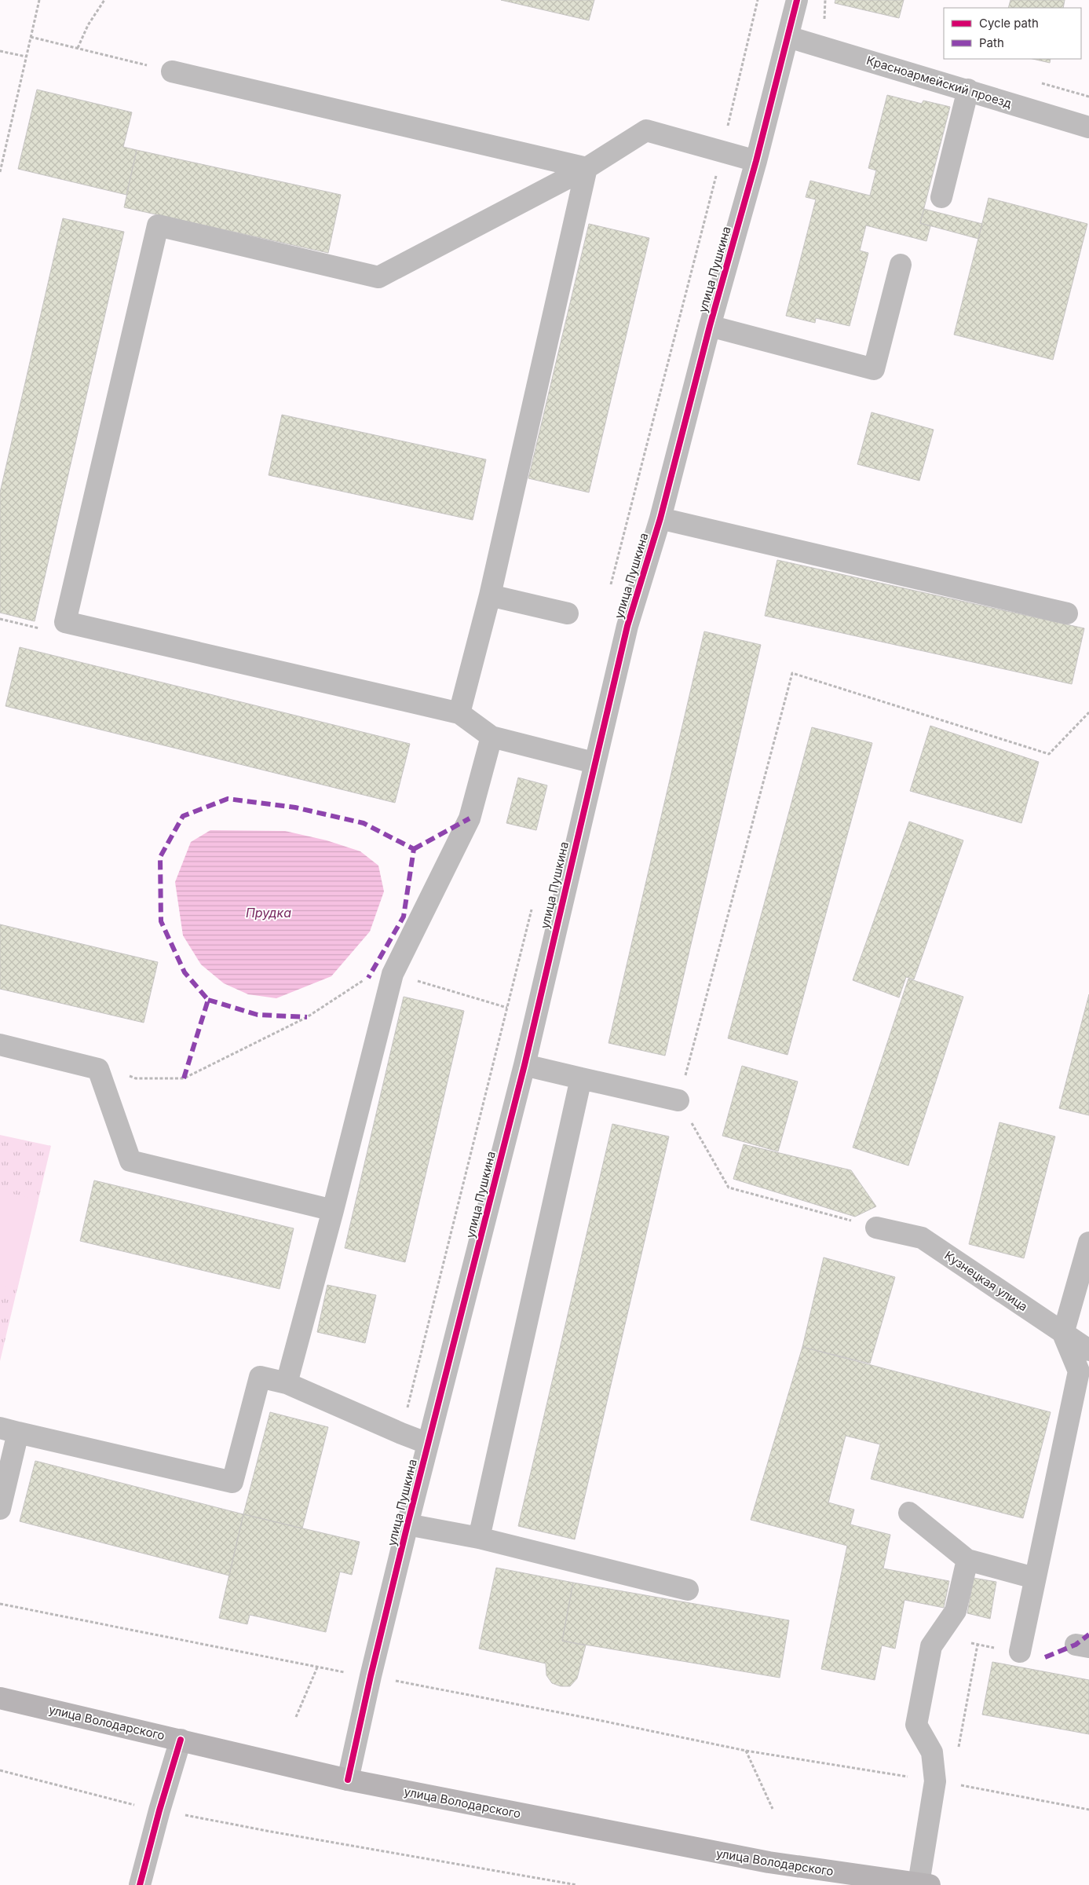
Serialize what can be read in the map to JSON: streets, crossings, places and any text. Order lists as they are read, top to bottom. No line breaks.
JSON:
{"streets":{"main road":["улица Володарского"],"street":["Красноармейский проезд","улица Пушкина","Кузнецкая улица"]},"crossings":[["Красноармейский проезд","улица Пушкина"],["улица Пушкина","улица Володарского"]],"water":["Прудка"],"legend":["Cycle path","Path"]}
